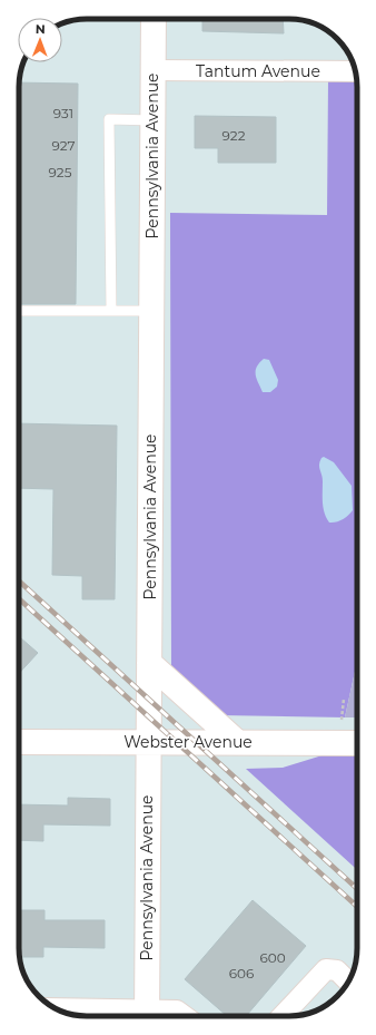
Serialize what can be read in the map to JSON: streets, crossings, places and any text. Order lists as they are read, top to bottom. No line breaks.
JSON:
{"streets":{"street":["Tantum Avenue","Pennsylvania Avenue","Webster Avenue"]},"crossings":[["Tantum Avenue","Pennsylvania Avenue"],["Pennsylvania Avenue","Webster Avenue"]],"house_numbers":["931","922","927","925","600","606"],"north":"top"}
